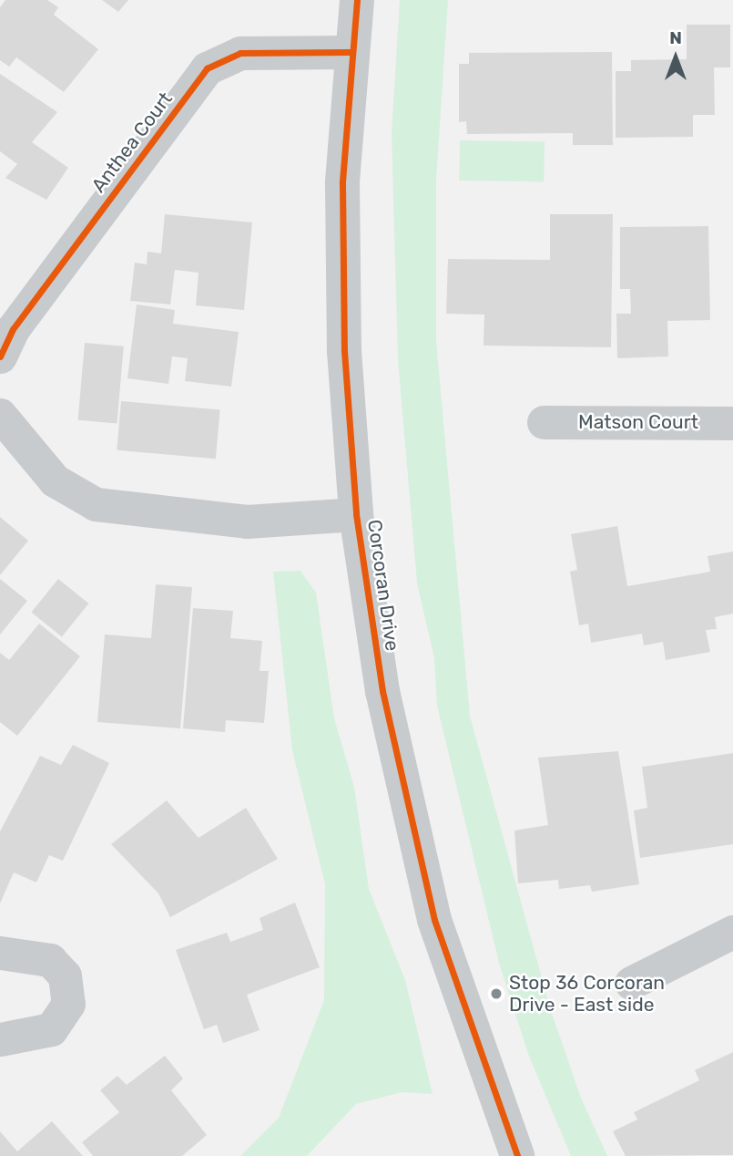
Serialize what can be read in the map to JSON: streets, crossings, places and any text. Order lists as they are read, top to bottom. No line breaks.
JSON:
{"streets":{"street":["Anthea Court","Matson Court","Corcoran Drive"]},"crossings":[["Anthea Court","Corcoran Drive"]],"places":["Stop 36 Corcoran Drive - East side"],"north":"top"}
